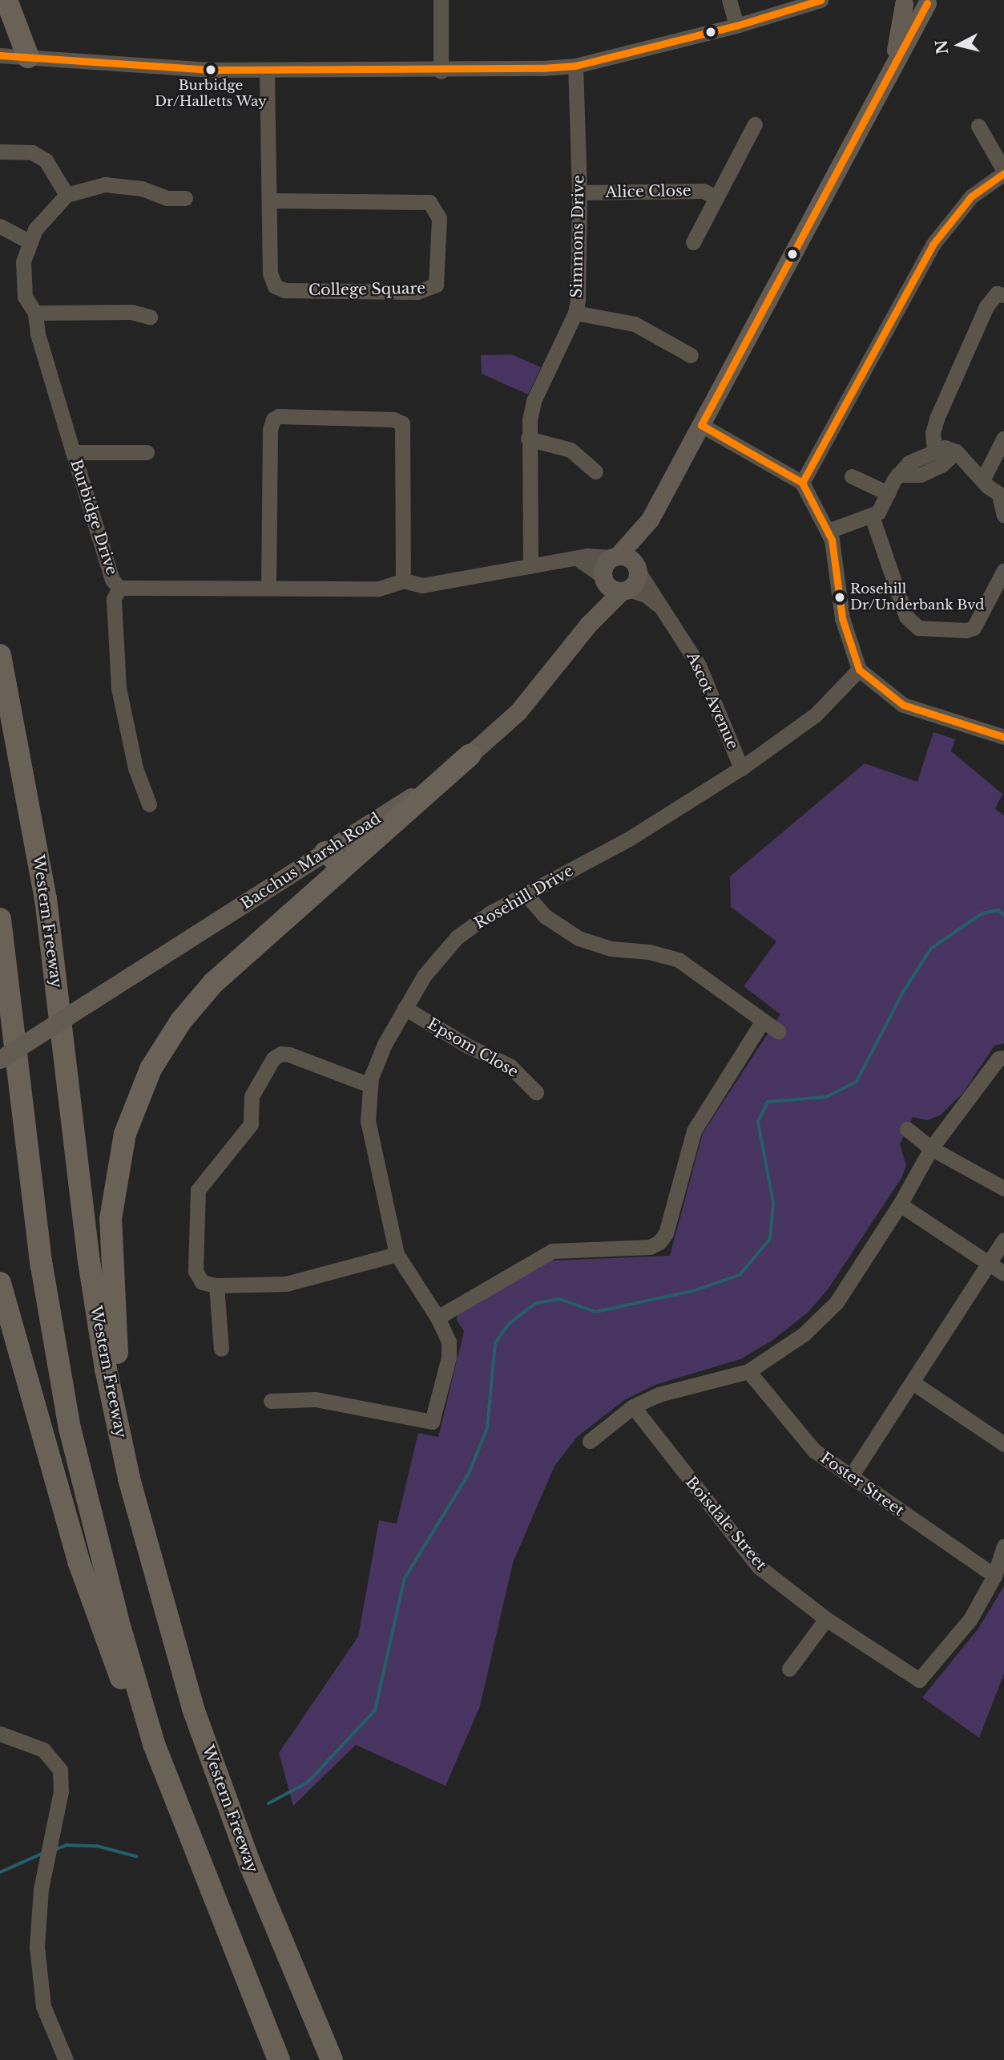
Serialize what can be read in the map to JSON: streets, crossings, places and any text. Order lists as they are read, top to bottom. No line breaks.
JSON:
{"streets":{"highway":["Western Freeway"],"main road":["Bacchus Marsh Road"],"street":["Alice Close","Simmons Drive","College Square","Burbidge Drive","Ascot Avenue","Rosehill Drive","Epsom Close","Foster Street","Boisdale Street"]},"crossings":[["Alice Close","Simmons Drive"],["Simmons Drive","Burbidge Drive"],["Burbidge Drive","Ascot Avenue"],["Burbidge Drive","Bacchus Marsh Road"],["Ascot Avenue","Bacchus Marsh Road"],["Ascot Avenue","Rosehill Drive"],["Rosehill Drive","Epsom Close"],["Foster Street","Boisdale Street"]],"places":["Burbidge Dr/Halletts Way","Rosehill Dr/Underbank Bvd"],"north":"left"}
